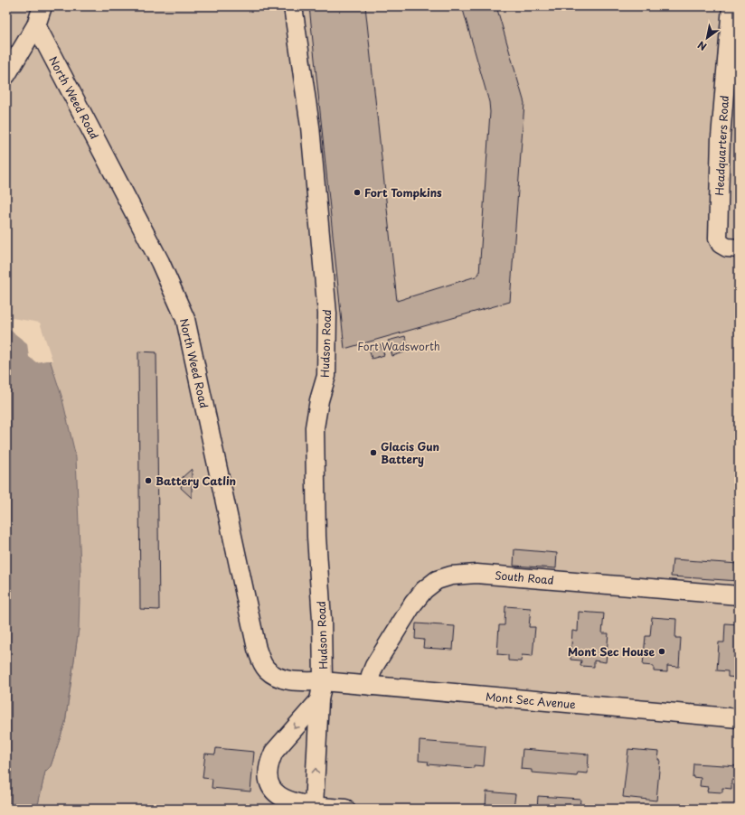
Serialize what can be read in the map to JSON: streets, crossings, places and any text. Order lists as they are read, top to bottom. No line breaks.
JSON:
{"streets":{"street":["North Weed Road","Headquarters Road","Hudson Road","South Road","Mont Sec Avenue"]},"crossings":[["North Weed Road","Hudson Road"],["North Weed Road","Mont Sec Avenue"],["Hudson Road","Mont Sec Avenue"],["South Road","Mont Sec Avenue"]],"parks":["Fort Wadsworth"],"places":["Fort Tompkins","Glacis Gun Battery","Battery Catlin","Mont Sec House"],"north":"bottom left"}
